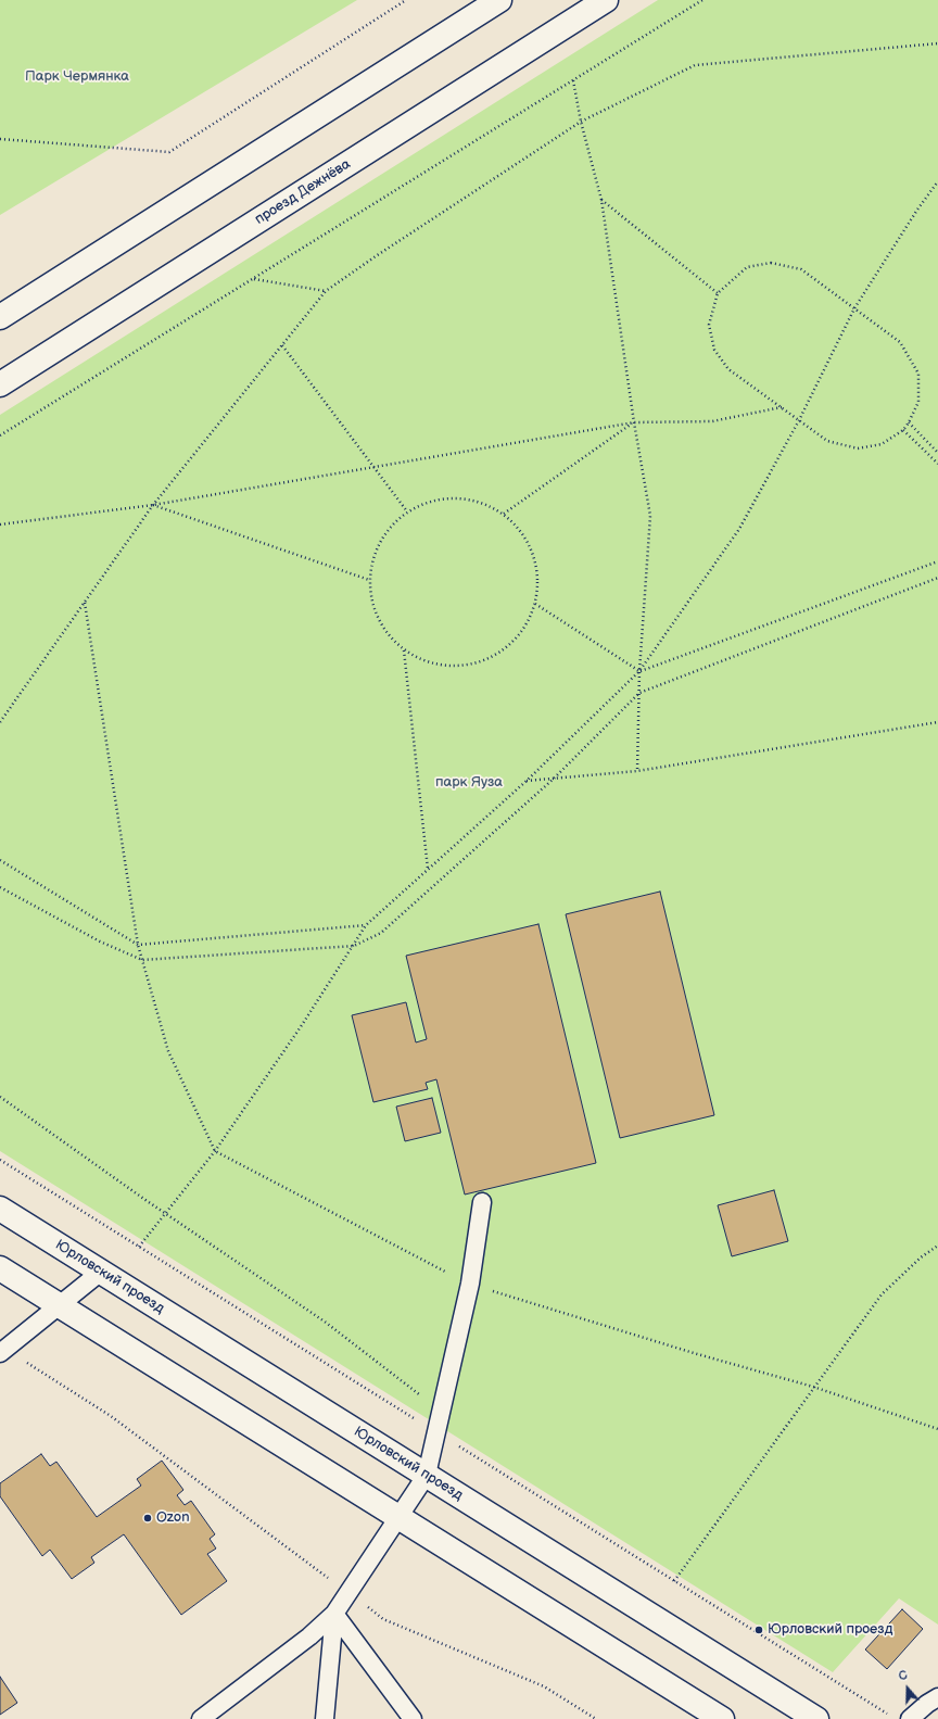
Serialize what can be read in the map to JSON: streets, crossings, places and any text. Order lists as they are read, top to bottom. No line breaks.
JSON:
{"streets":{"main road":["проезд Дежнёва","Юрловский проезд"]},"parks":["Парк Чермянка","парк Яуза"],"places":["Ozon","Юрловский проезд"],"north":"top"}
